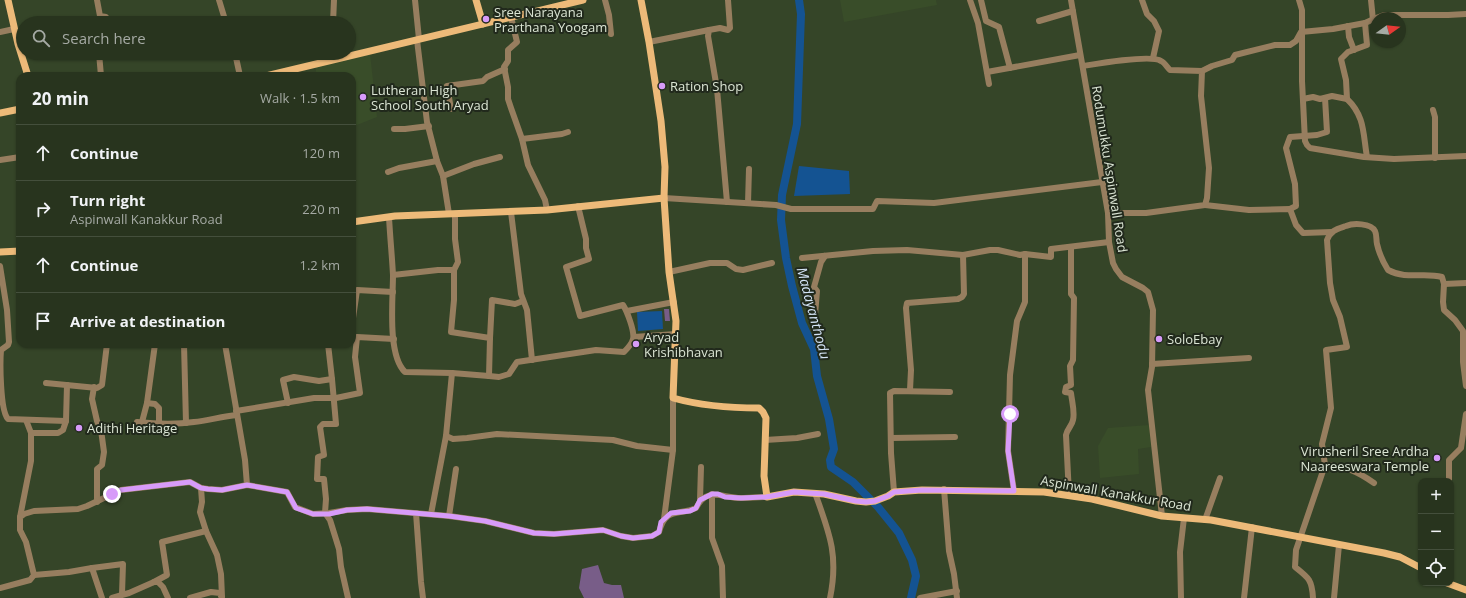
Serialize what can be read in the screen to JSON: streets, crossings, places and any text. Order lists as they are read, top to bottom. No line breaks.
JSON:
{"streets":{"main road":["Aspinwall Kanakkur Road"],"street":["Rodumukku Aspinwall Road"]},"crossings":[["Rodumukku Aspinwall Road","Aspinwall Kanakkur Road"]],"water":["Madayanthodu"],"places":["Sree Narayana Prarthana Yoogam","Ration Shop","Lutheran High School South Aryad","SoloEbay","Aryad Krishibhavan","Adithi Heritage","Virusheril Sree Ardha Naareeswara Temple"],"north":"right","page":{"search":"Search here","heading":["20 min","Walk · 1.5 km"],"list":[["Continue","120 m"],["Turn right","Aspinwall Kanakkur Road","220 m"],["Continue","1.2 km"],"Arrive at destination"],"map_buttons":["+","−"]}}
